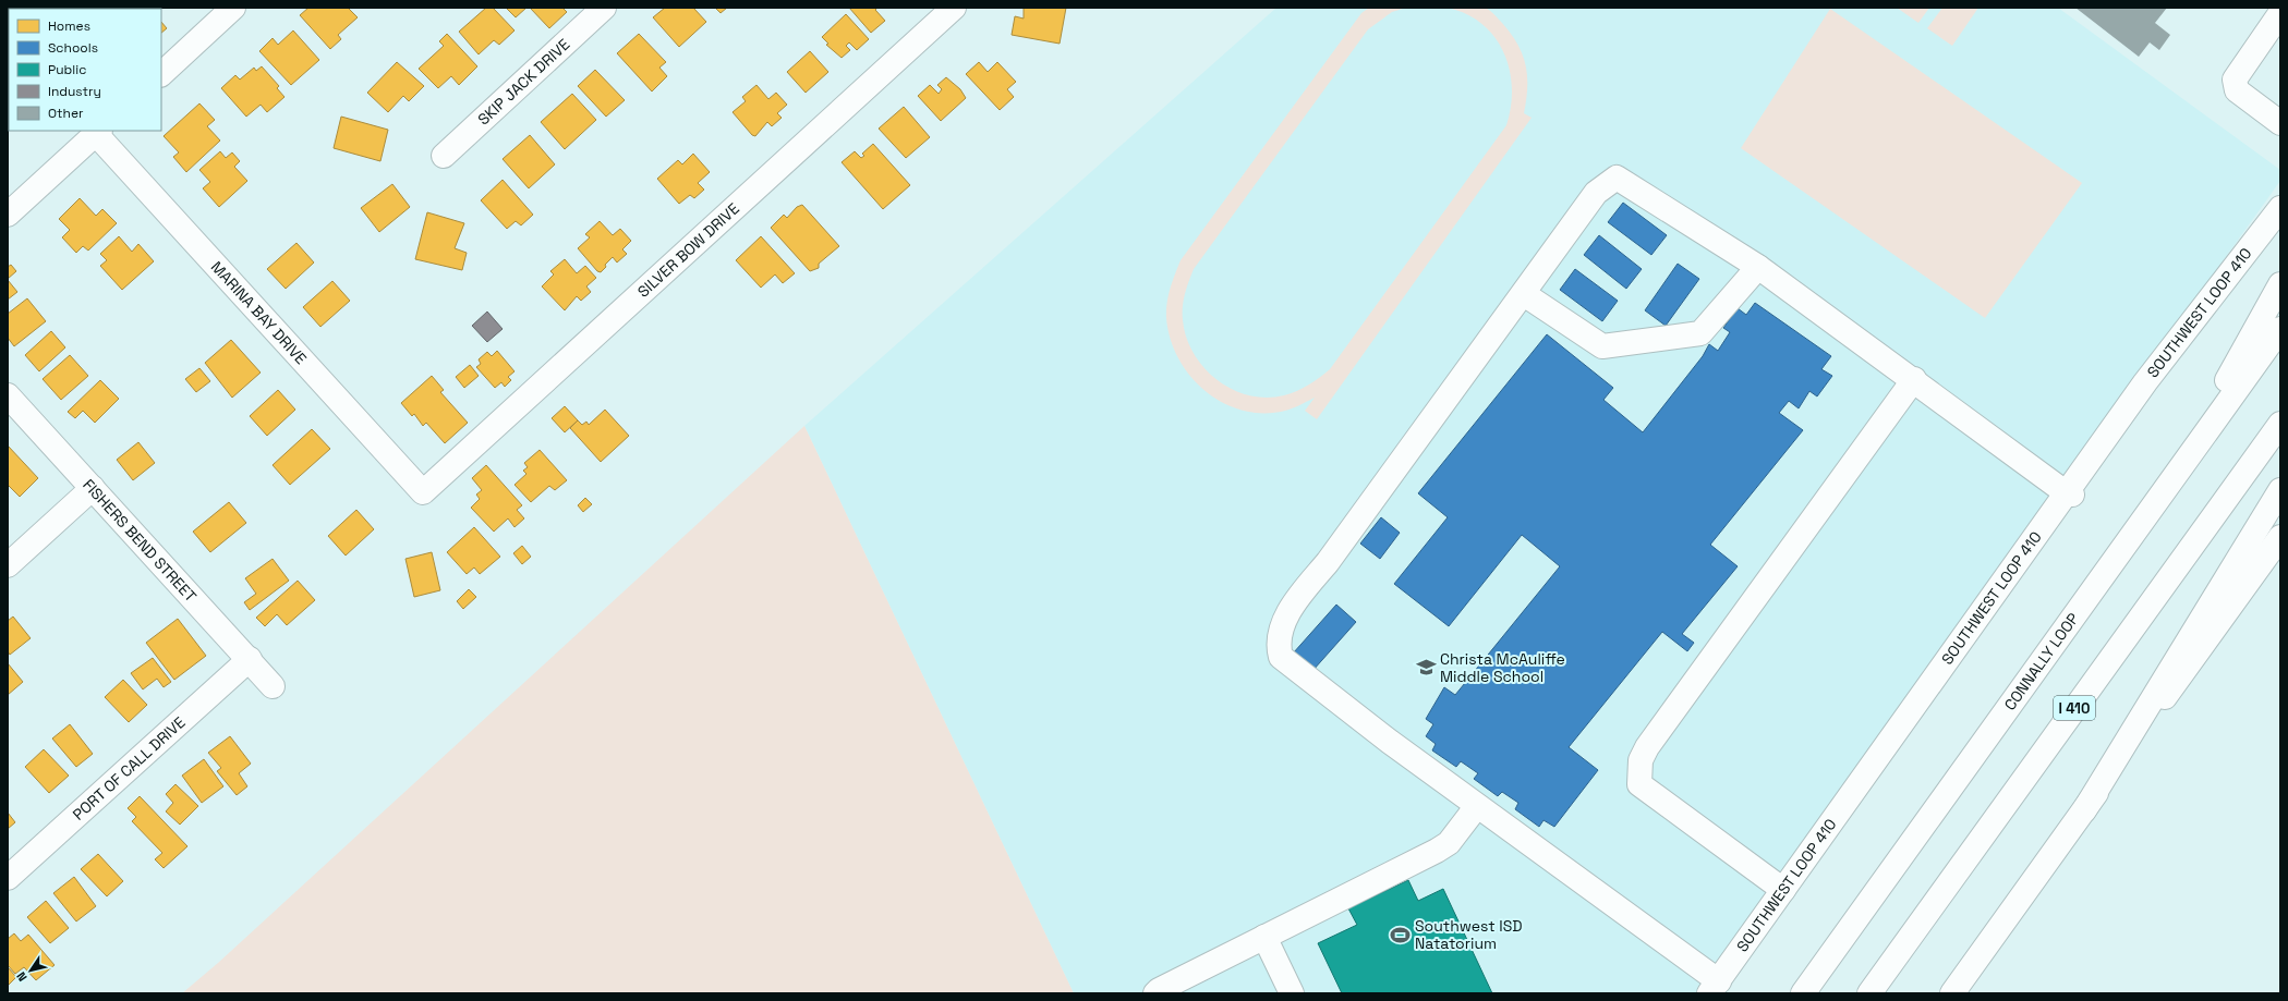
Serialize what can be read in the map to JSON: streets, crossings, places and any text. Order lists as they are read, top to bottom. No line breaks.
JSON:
{"streets":{"main road":["SKIP JACK DRIVE","SILVER BOW DRIVE","MARINA BAY DRIVE","SOUTHWEST LOOP 410","FISHERS BEND STREET","CONNALLY LOOP","I 410","PORT OF CALL DRIVE"]},"crossings":[["SILVER BOW DRIVE","MARINA BAY DRIVE"],["FISHERS BEND STREET","PORT OF CALL DRIVE"]],"places":{"school or university":["Christa McAuliffe Middle School"],"sports":["Southwest ISD Natatorium"]},"legend":["Homes","Schools","Public","Industry","Other"],"north":"bottom left"}
